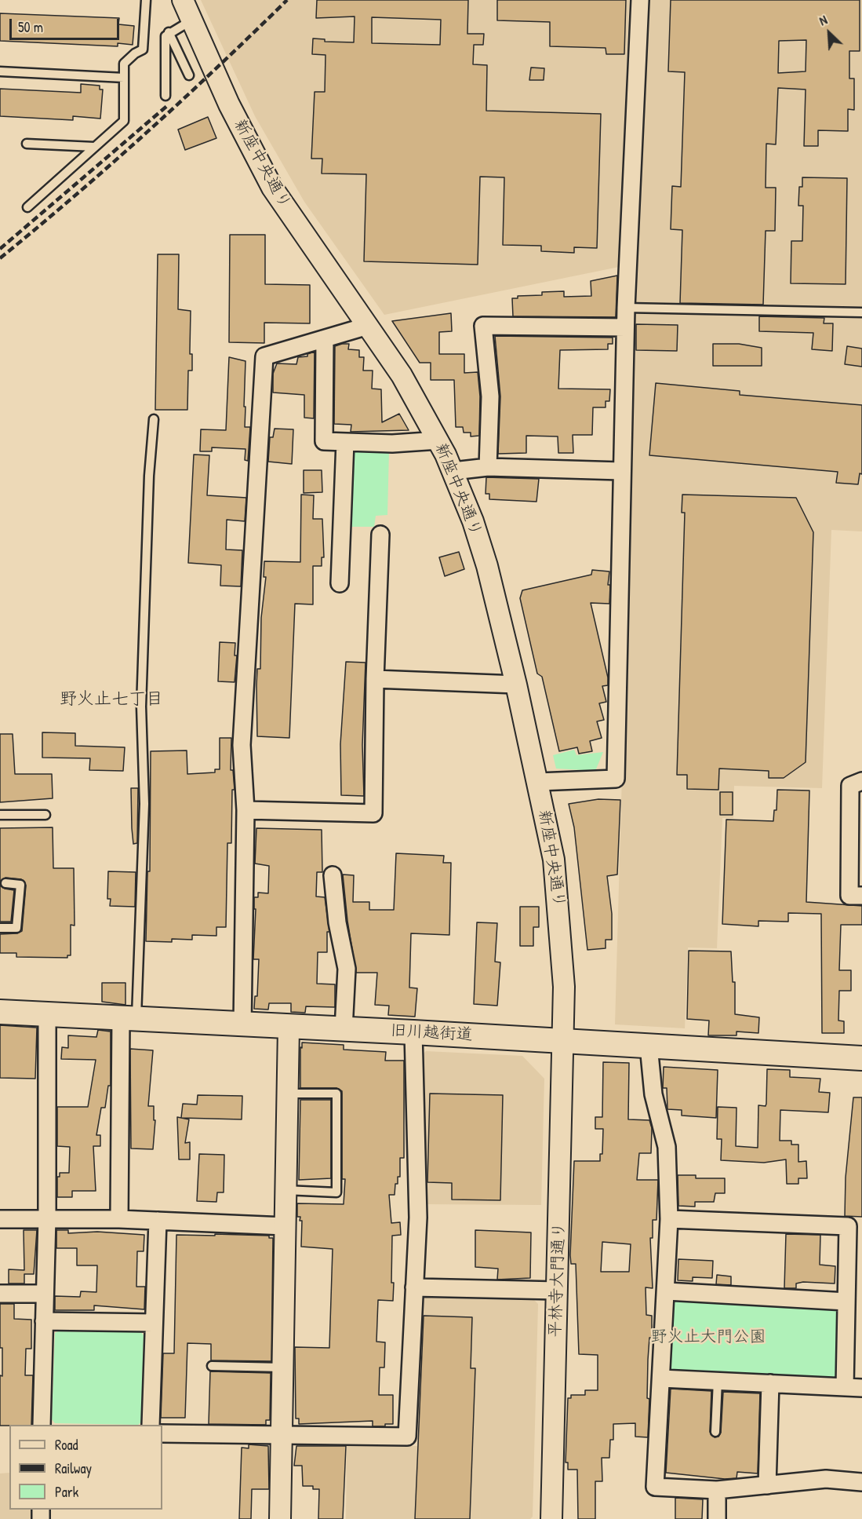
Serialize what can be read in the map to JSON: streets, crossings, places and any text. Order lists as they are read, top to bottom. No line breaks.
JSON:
{"streets":{"main road":["旧川越街道"],"street":["新座中央通り","平林寺大門通り"]},"crossings":[["新座中央通り","旧川越街道"],["新座中央通り","平林寺大門通り"],["旧川越街道","平林寺大門通り"]],"districts":["野火止七丁目"],"parks":["野火止大門公園"],"legend":["Road","Railway","Park"],"scale_bar":"50 m","north":"top left"}
